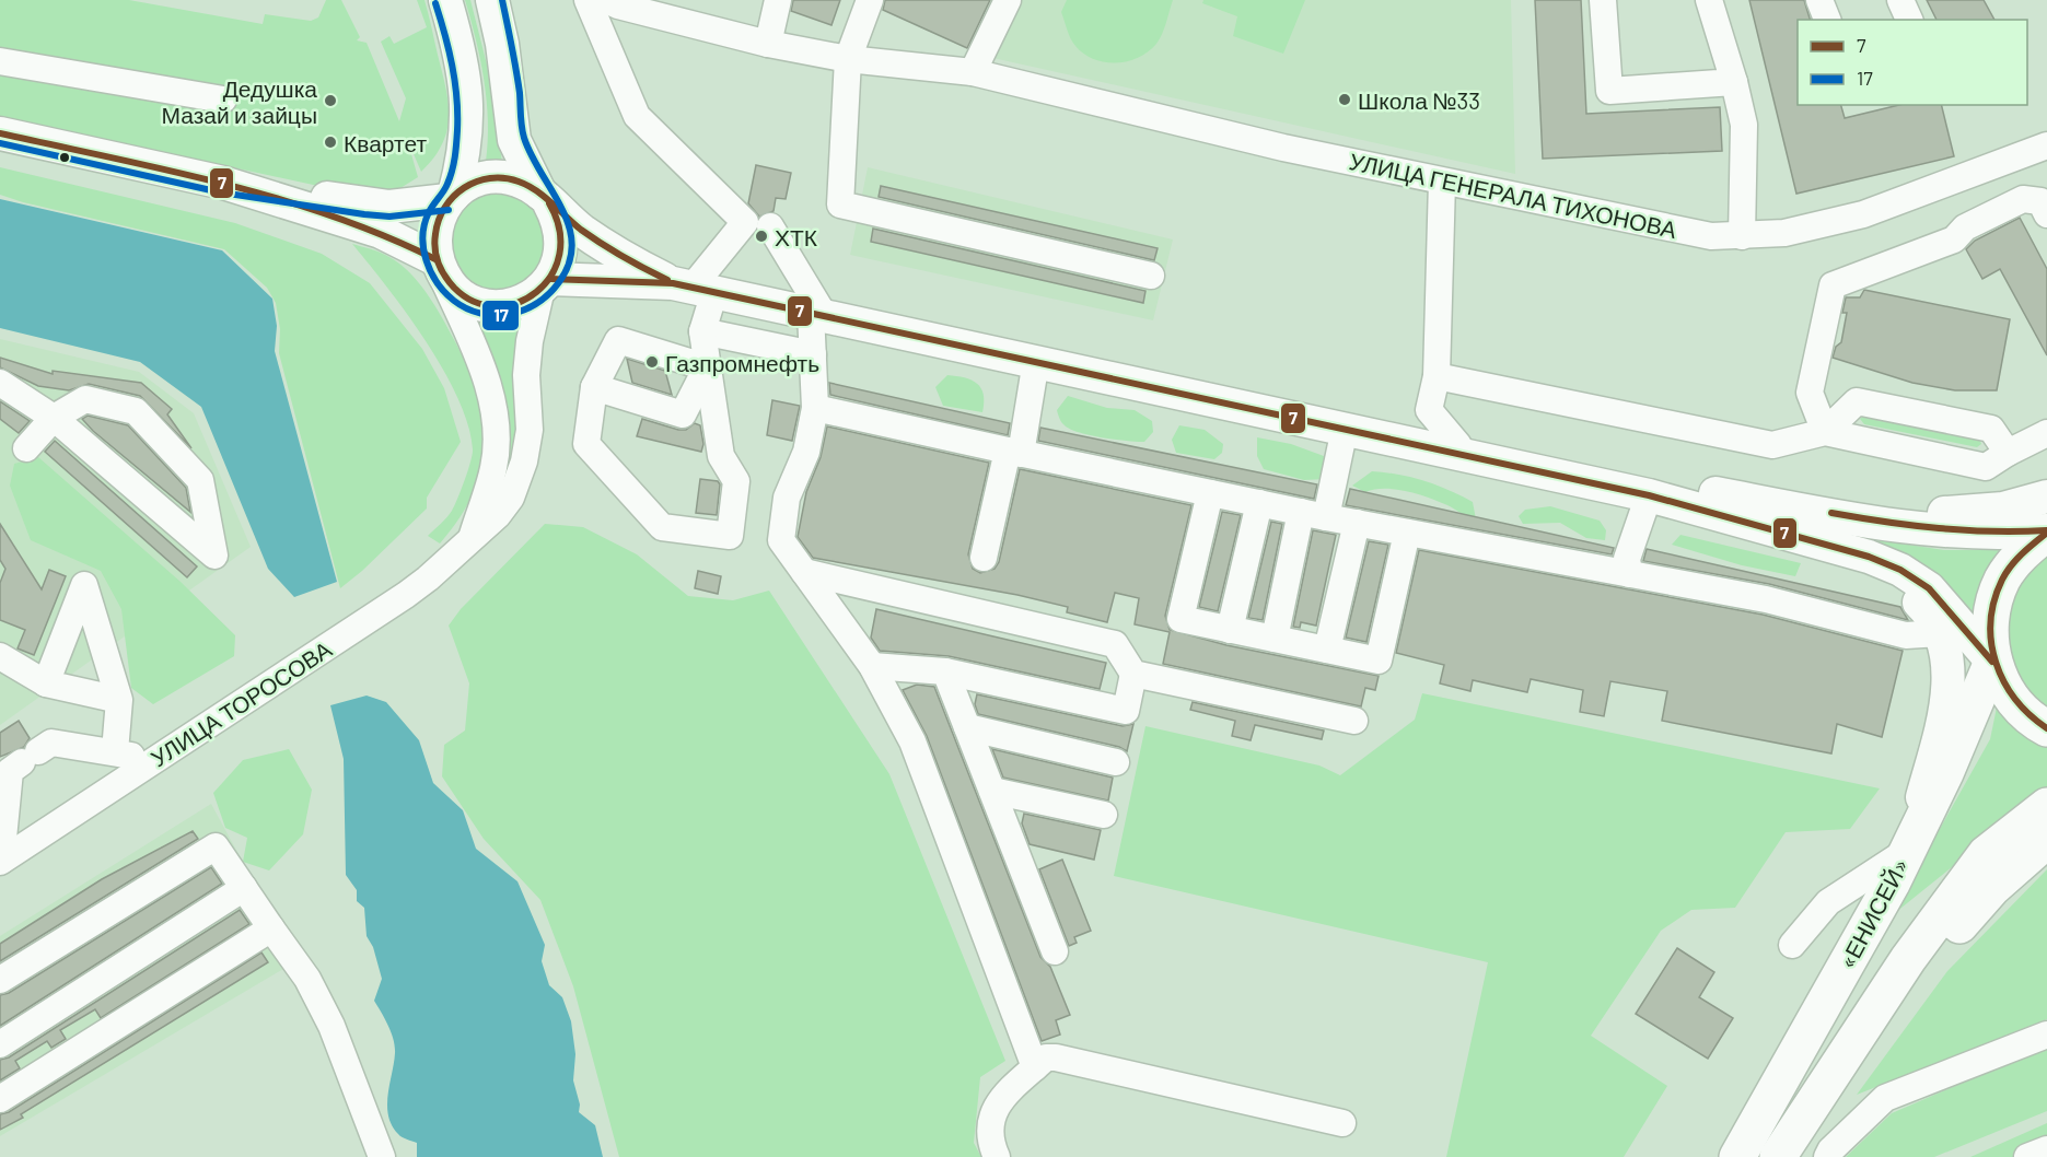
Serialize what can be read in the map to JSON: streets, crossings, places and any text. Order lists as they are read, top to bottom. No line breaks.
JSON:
{"streets":{"highway":["«ЕНИСЕЙ»"],"street":["УЛИЦА ГЕНЕРАЛА ТИХОНОВА","УЛИЦА ТОРОСОВА"]},"places":["Школа №33","Дедушка Мазай и зайцы","Квартет","ХТК","Газпромнефть"],"lines":["transit line 17","transit line 7"],"legend":["7","17"]}
